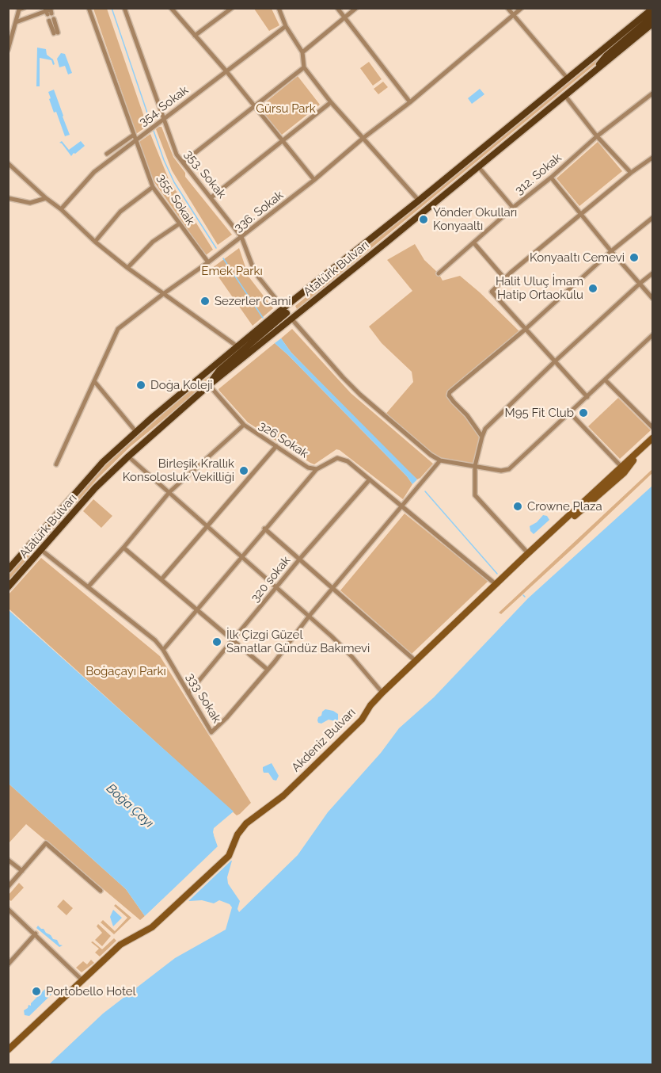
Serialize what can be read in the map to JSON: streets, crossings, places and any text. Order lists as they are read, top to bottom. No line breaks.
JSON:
{"streets":{"main road":["Atatürk Bulvarı","Akdeniz Bulvarı"],"street":["354. Sokak","353. Sokak","312. Sokak","355. Sokak","336. Sokak","326 Sokak","320 sokak","333 Sokak"]},"crossings":[["354. Sokak","353. Sokak"],["354. Sokak","355. Sokak"],["353. Sokak","336. Sokak"],["353. Sokak","Atatürk Bulvarı"],["355. Sokak","336. Sokak"],["Atatürk Bulvarı","326 Sokak"],["Atatürk Bulvarı","333 Sokak"],["326 Sokak","320 sokak"],["326 Sokak","333 Sokak"],["326 Sokak","Akdeniz Bulvarı"],["320 sokak","333 Sokak"]],"water":["Boğa Çayı"],"parks":["Gürsu Park","Emek Parkı","Boğaçayı Parkı"],"places":["Yönder Okulları Konyaaltı","Konyaaltı Cemevi","Halit Uluç İmam Hatip Ortaokulu","Sezerler Cami","Doğa Koleji","M95 Fit Club","Birleşik Krallık Konsolosluk Vekilliği","Crowne Plaza","İlk Çizgi Güzel Sanatlar Gündüz Bakımevi","Portobello Hotel"]}
